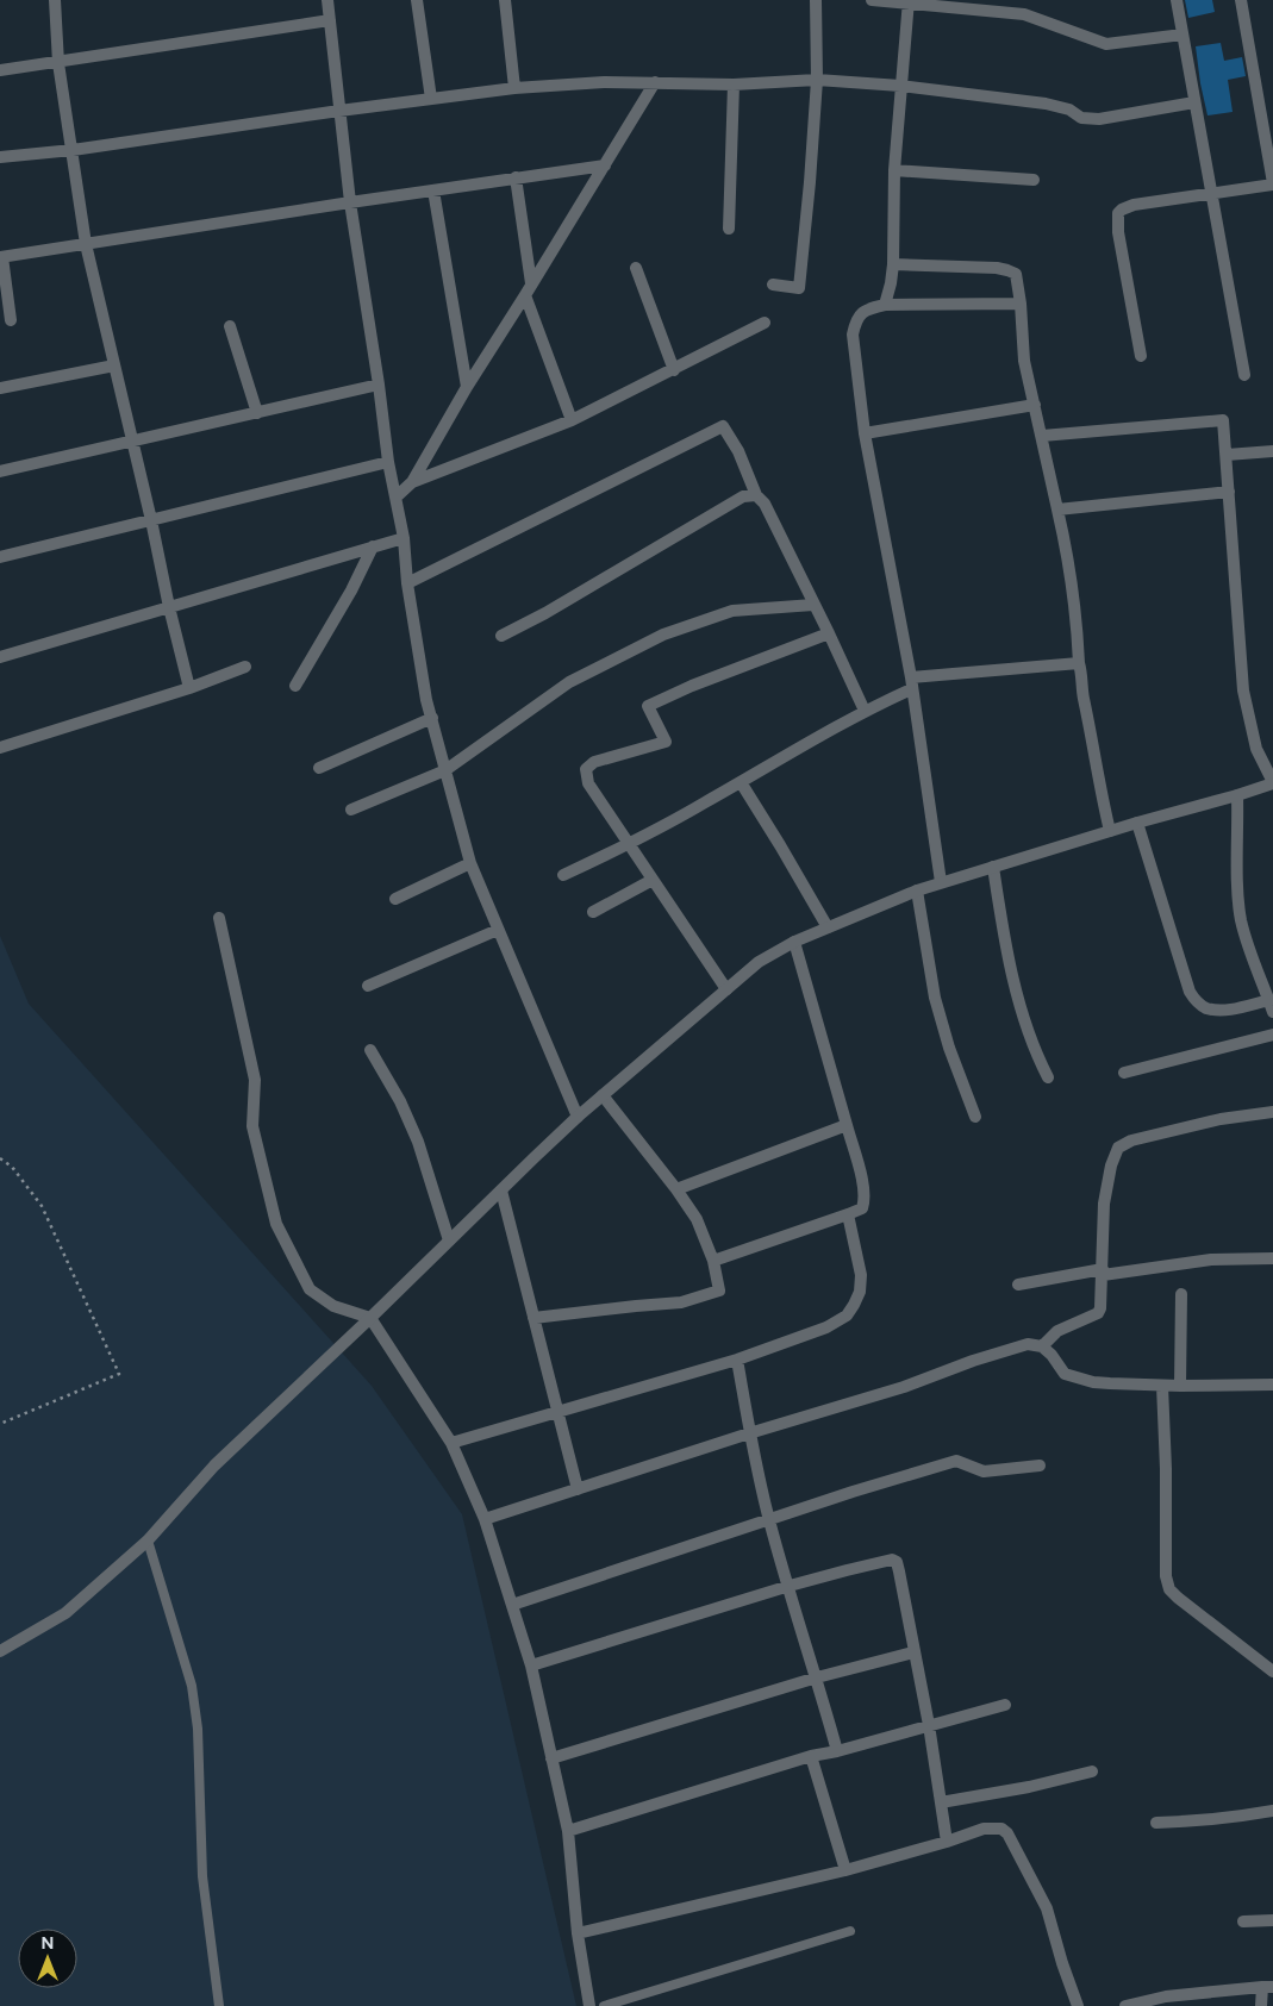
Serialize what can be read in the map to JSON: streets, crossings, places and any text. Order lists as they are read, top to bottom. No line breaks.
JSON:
{"north":"top"}
